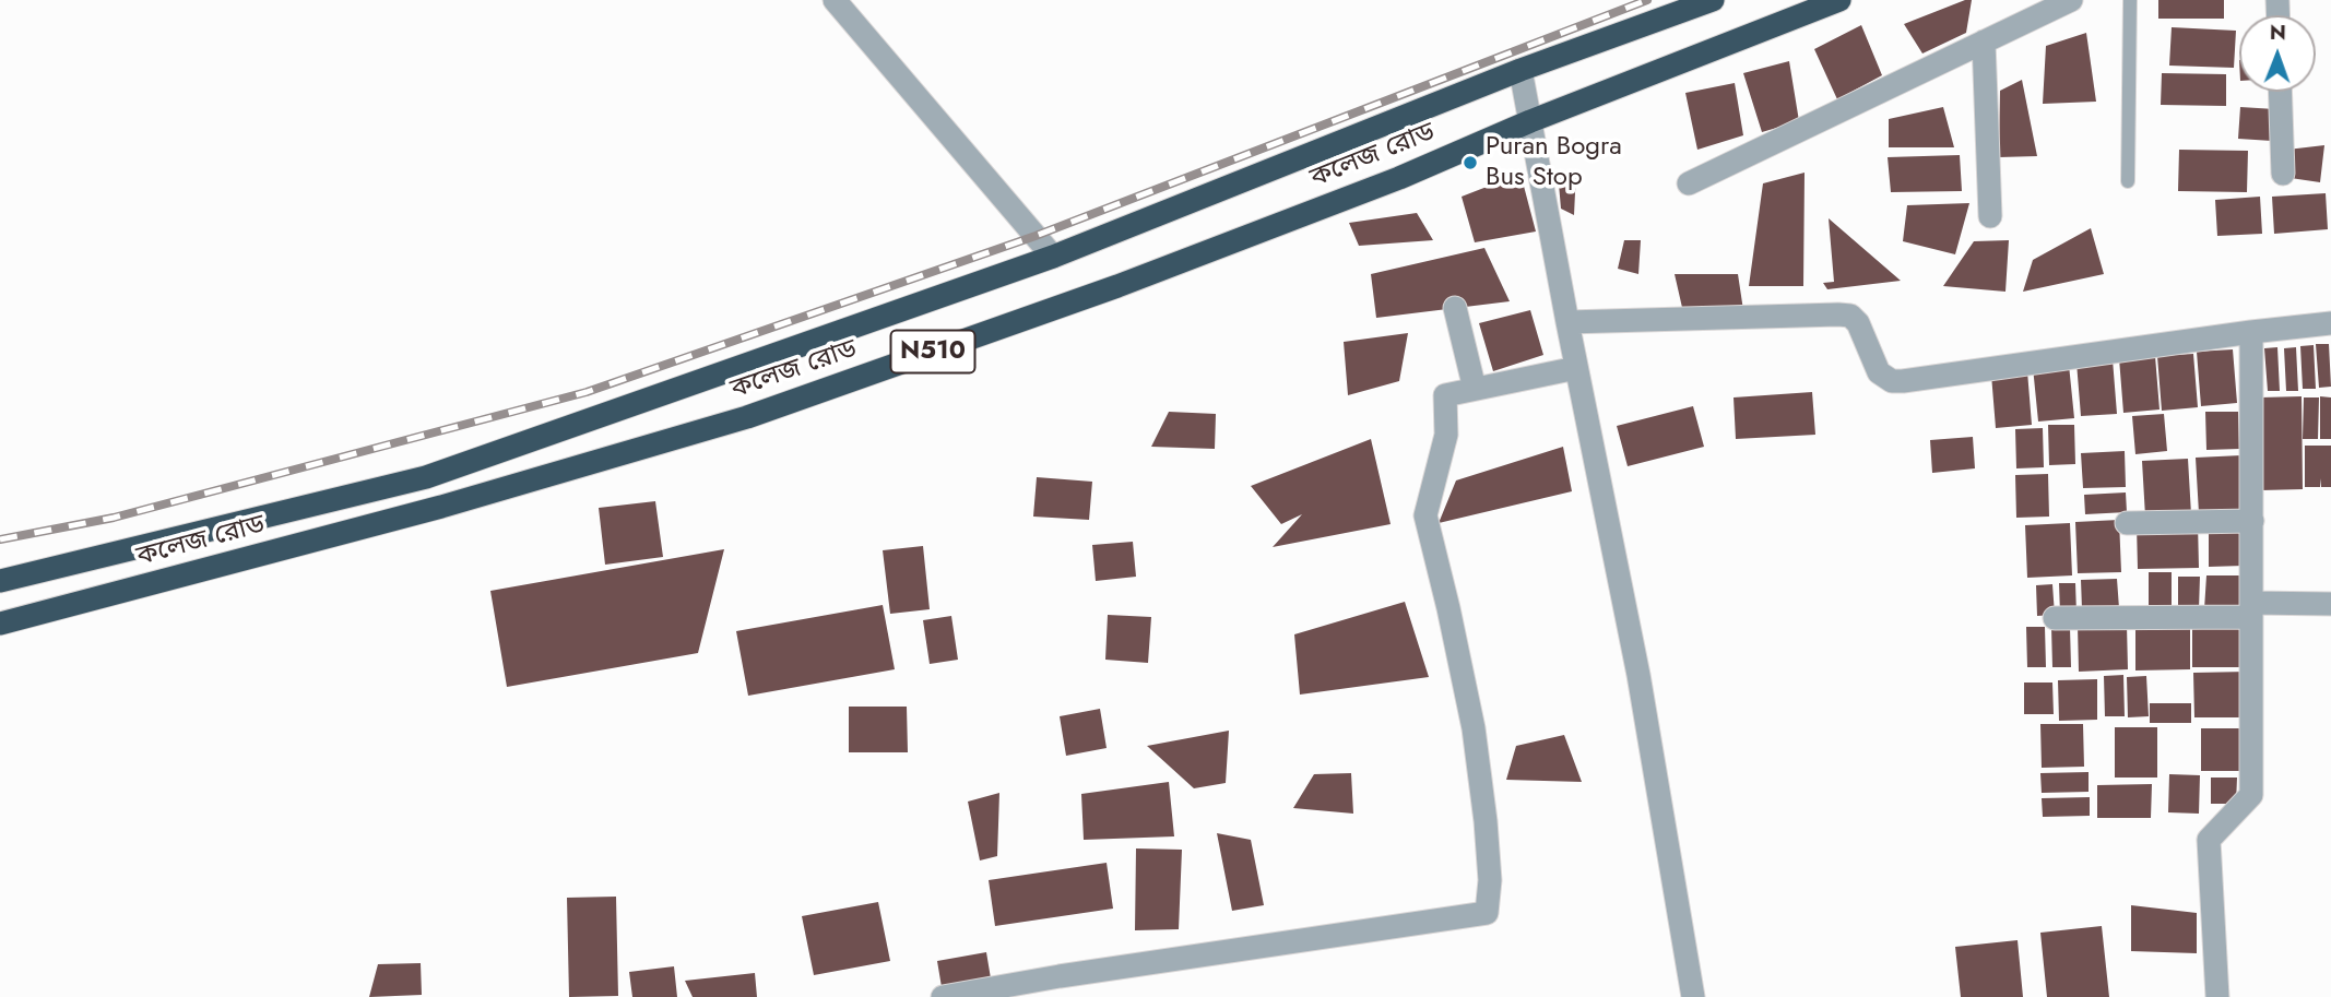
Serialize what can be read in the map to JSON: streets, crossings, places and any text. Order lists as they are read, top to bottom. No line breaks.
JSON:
{"streets":{"highway":["কলেজ রোড","N510"]},"places":["Puran Bogra Bus Stop"],"north":"top"}
